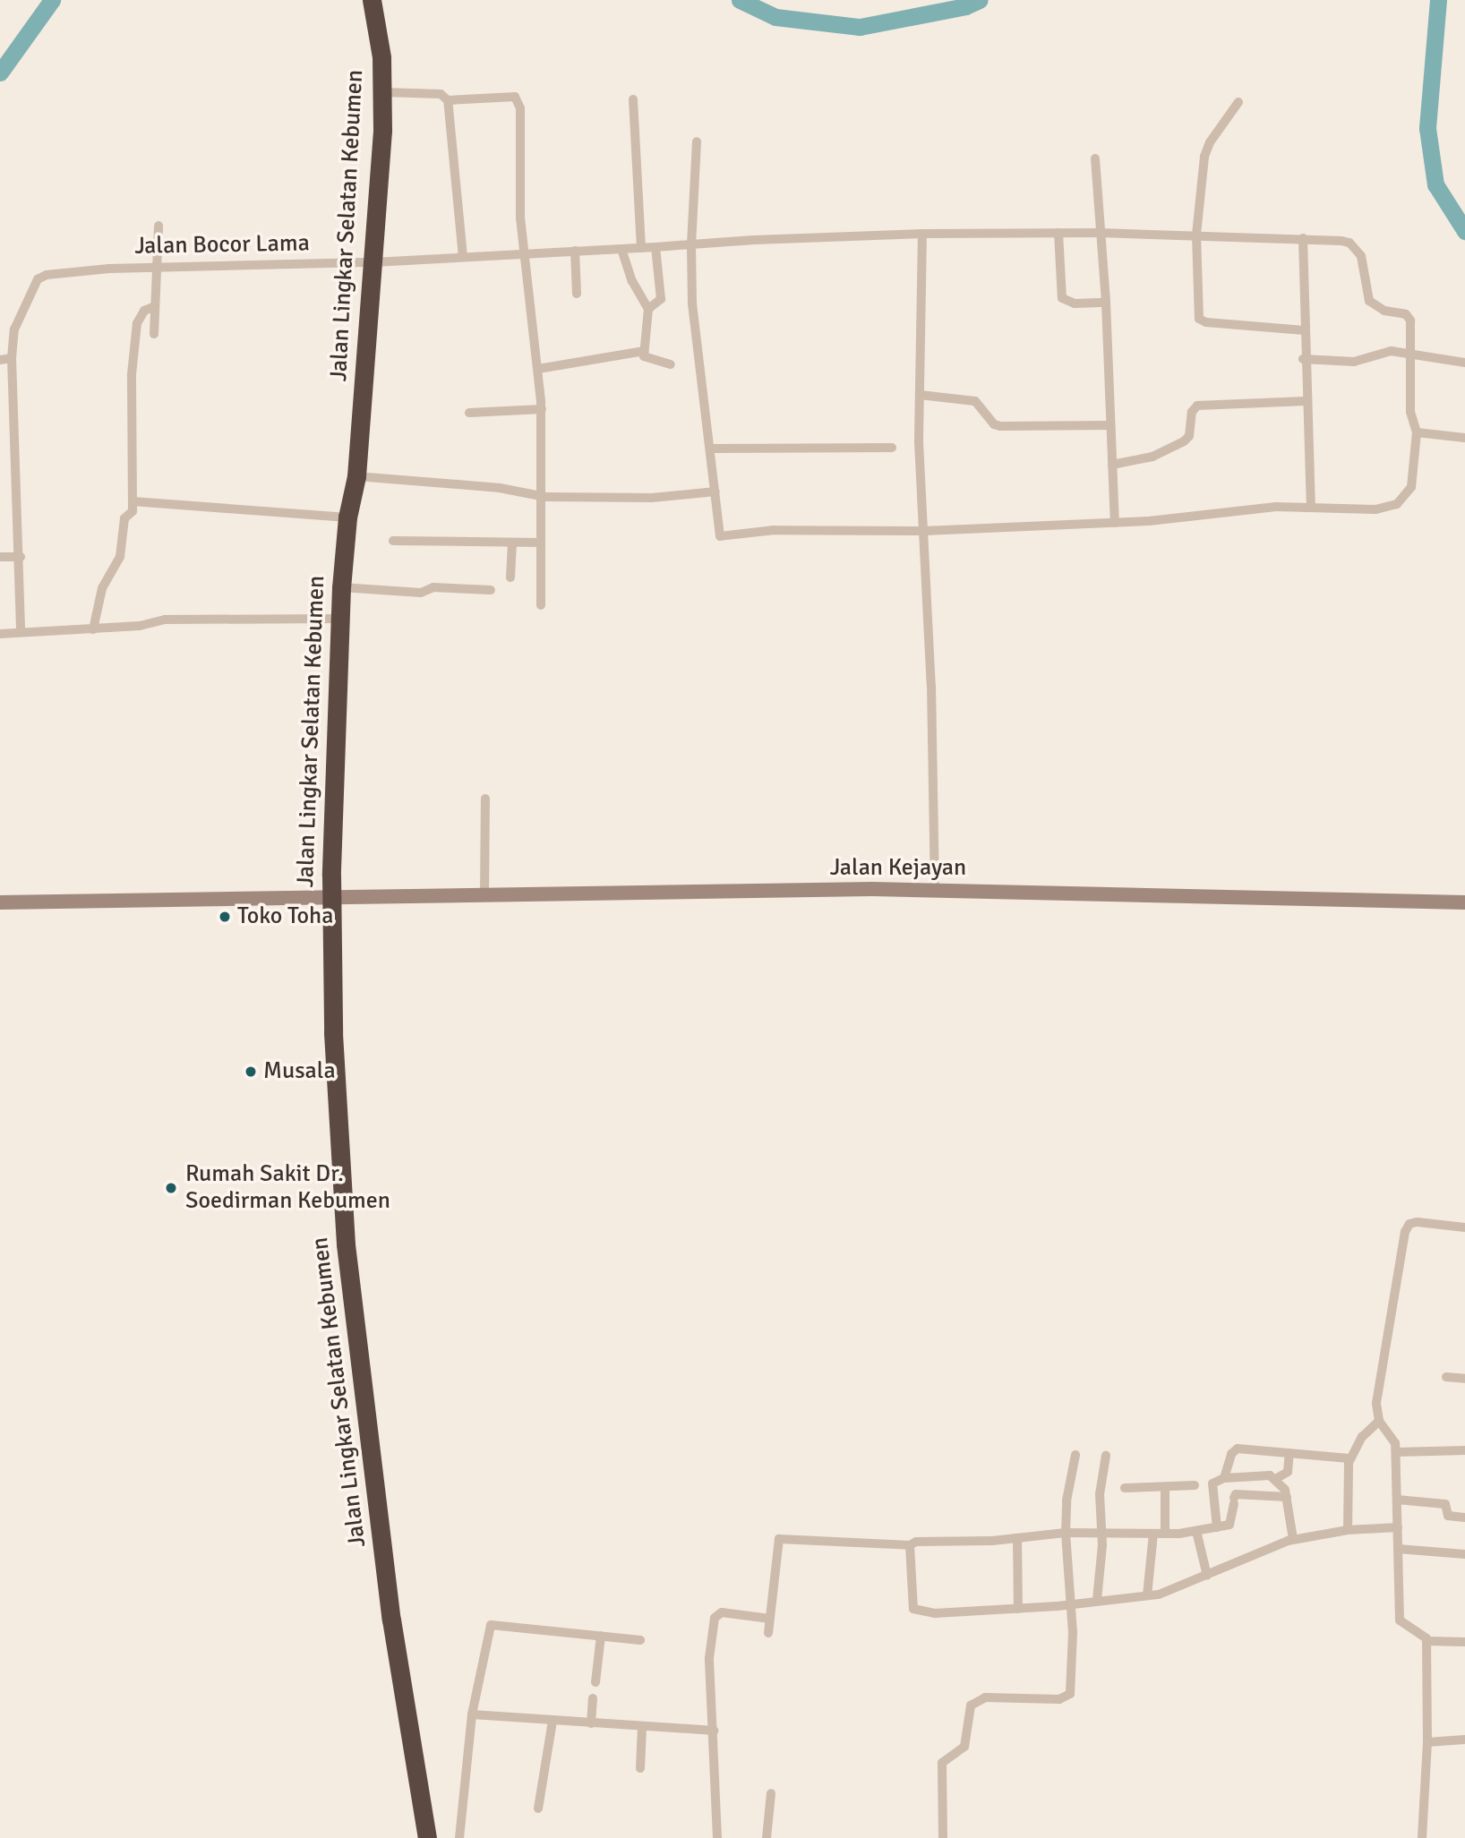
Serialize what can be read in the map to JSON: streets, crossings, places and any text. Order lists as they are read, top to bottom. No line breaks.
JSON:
{"streets":{"highway":["Jalan Lingkar Selatan Kebumen"],"main road":["Jalan Kejayan"],"street":["Jalan Bocor Lama"]},"crossings":[["Jalan Lingkar Selatan Kebumen","Jalan Bocor Lama"],["Jalan Lingkar Selatan Kebumen","Jalan Kejayan"]],"places":["Toko Toha","Musala","Rumah Sakit Dr. Soedirman Kebumen"]}
